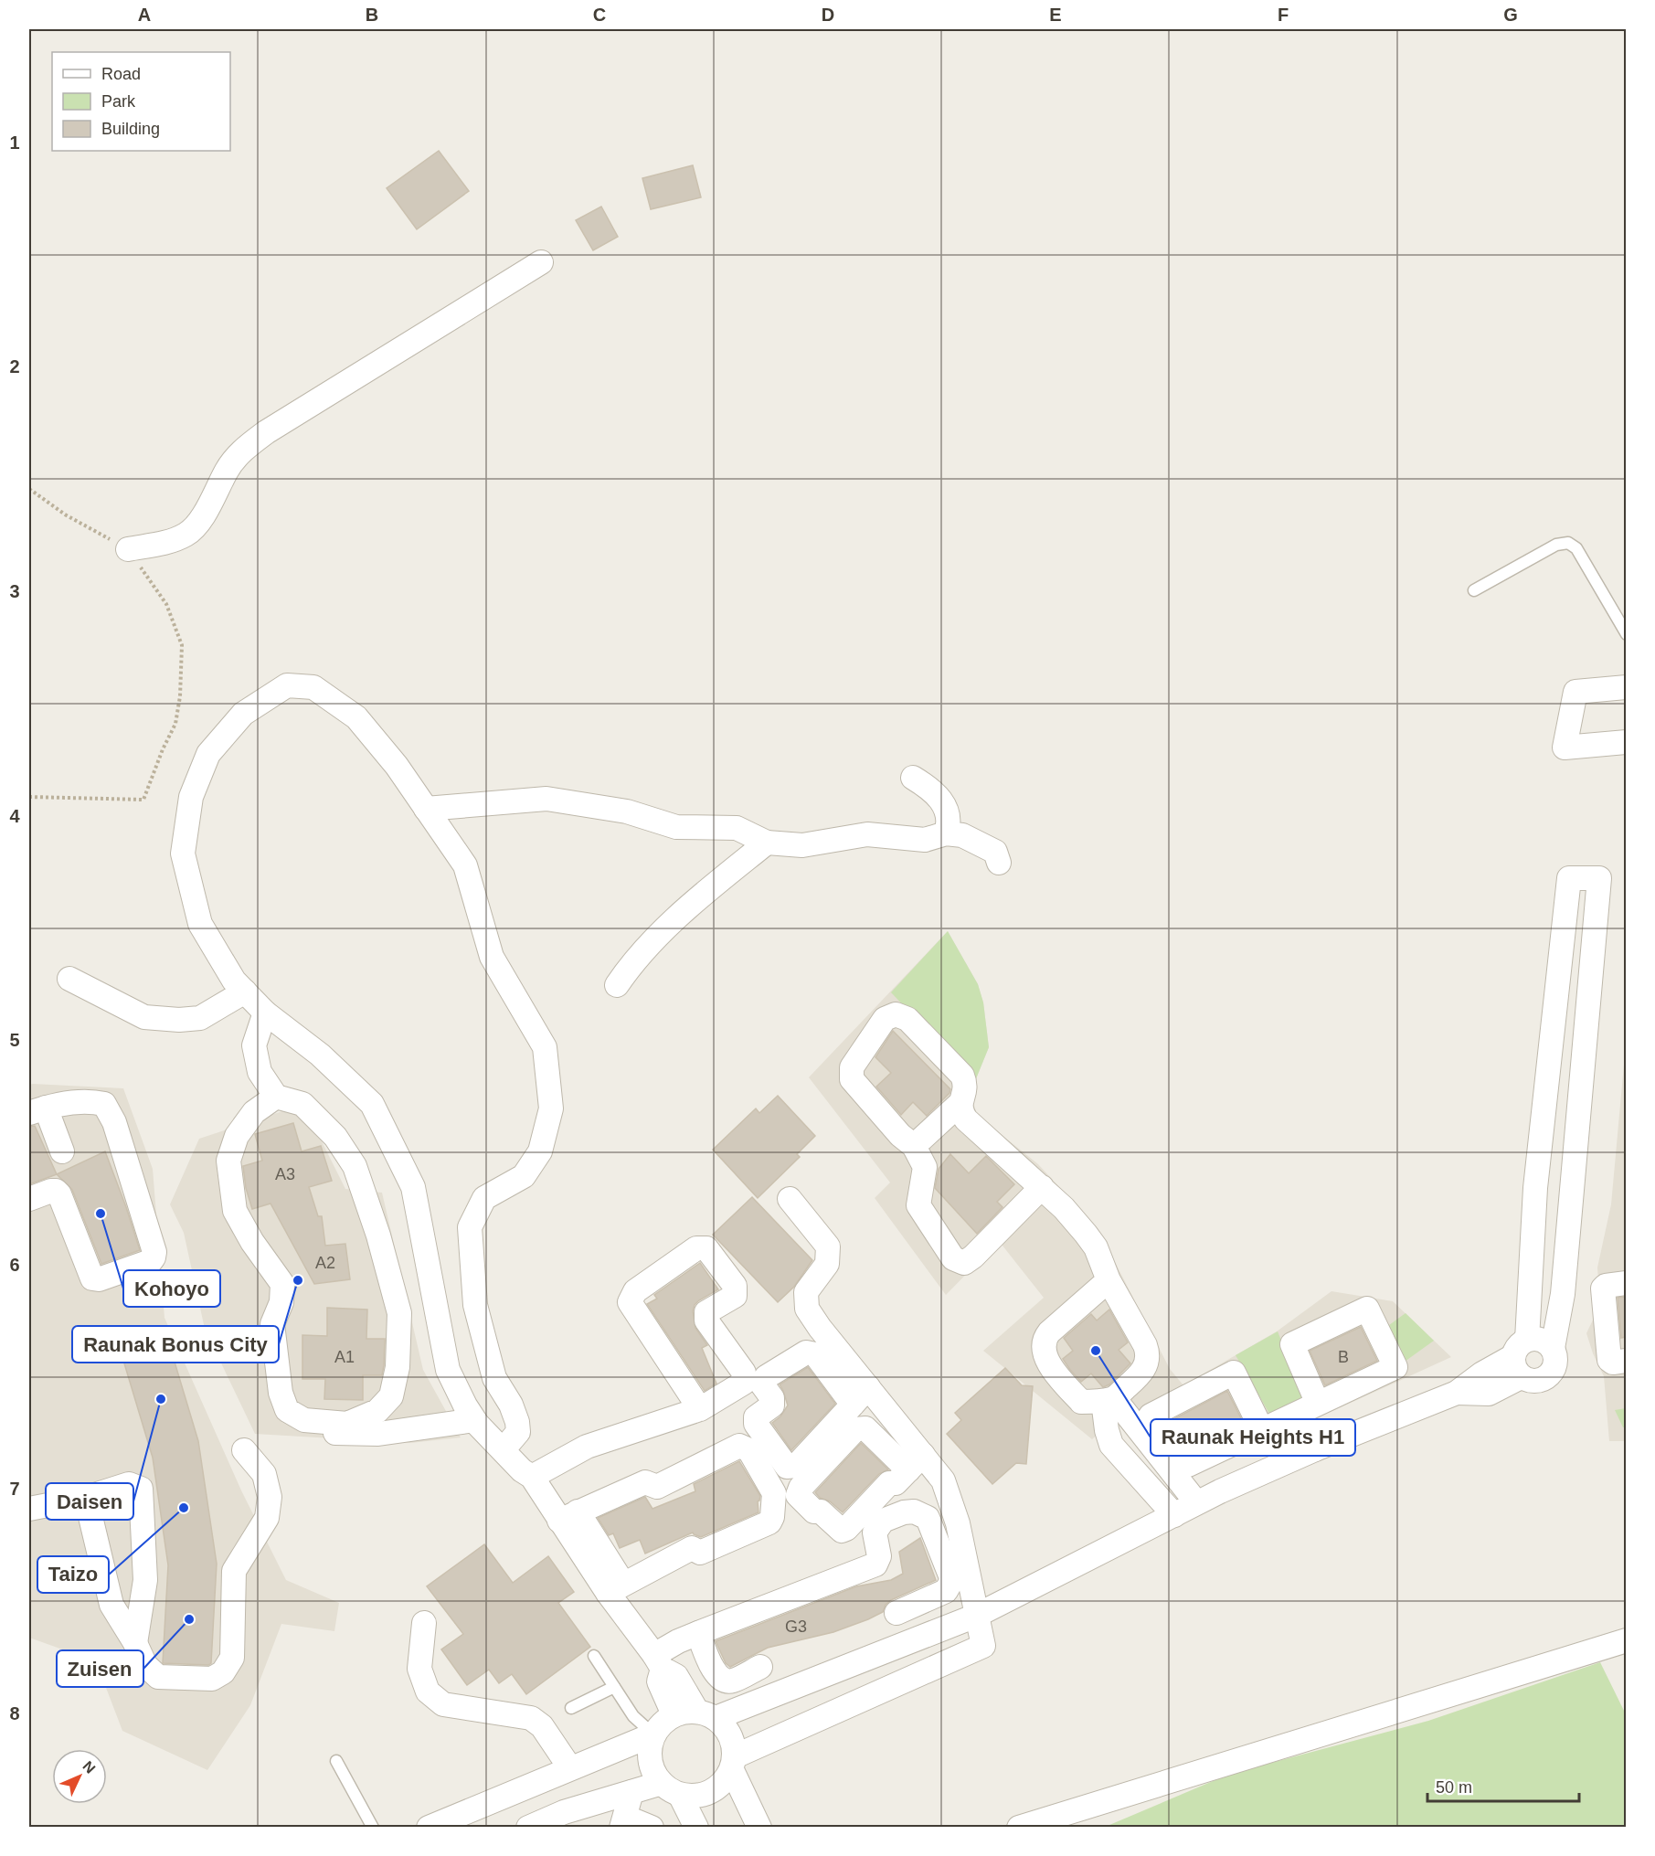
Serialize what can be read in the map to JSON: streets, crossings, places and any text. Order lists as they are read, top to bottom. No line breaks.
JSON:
{"places":["Kohoyo","Raunak Bonus City","Raunak Heights H1","Daisen","Taizo","Zuisen"],"house_numbers":["A3","A2","A1","B","G3"],"legend":["Road","Park","Building"],"scale_bar":"50 m","north":"top right","grid":{"columns":["A","B","C","D","E","F","G"],"rows":["1","2","3","4","5","6","7","8"]}}
